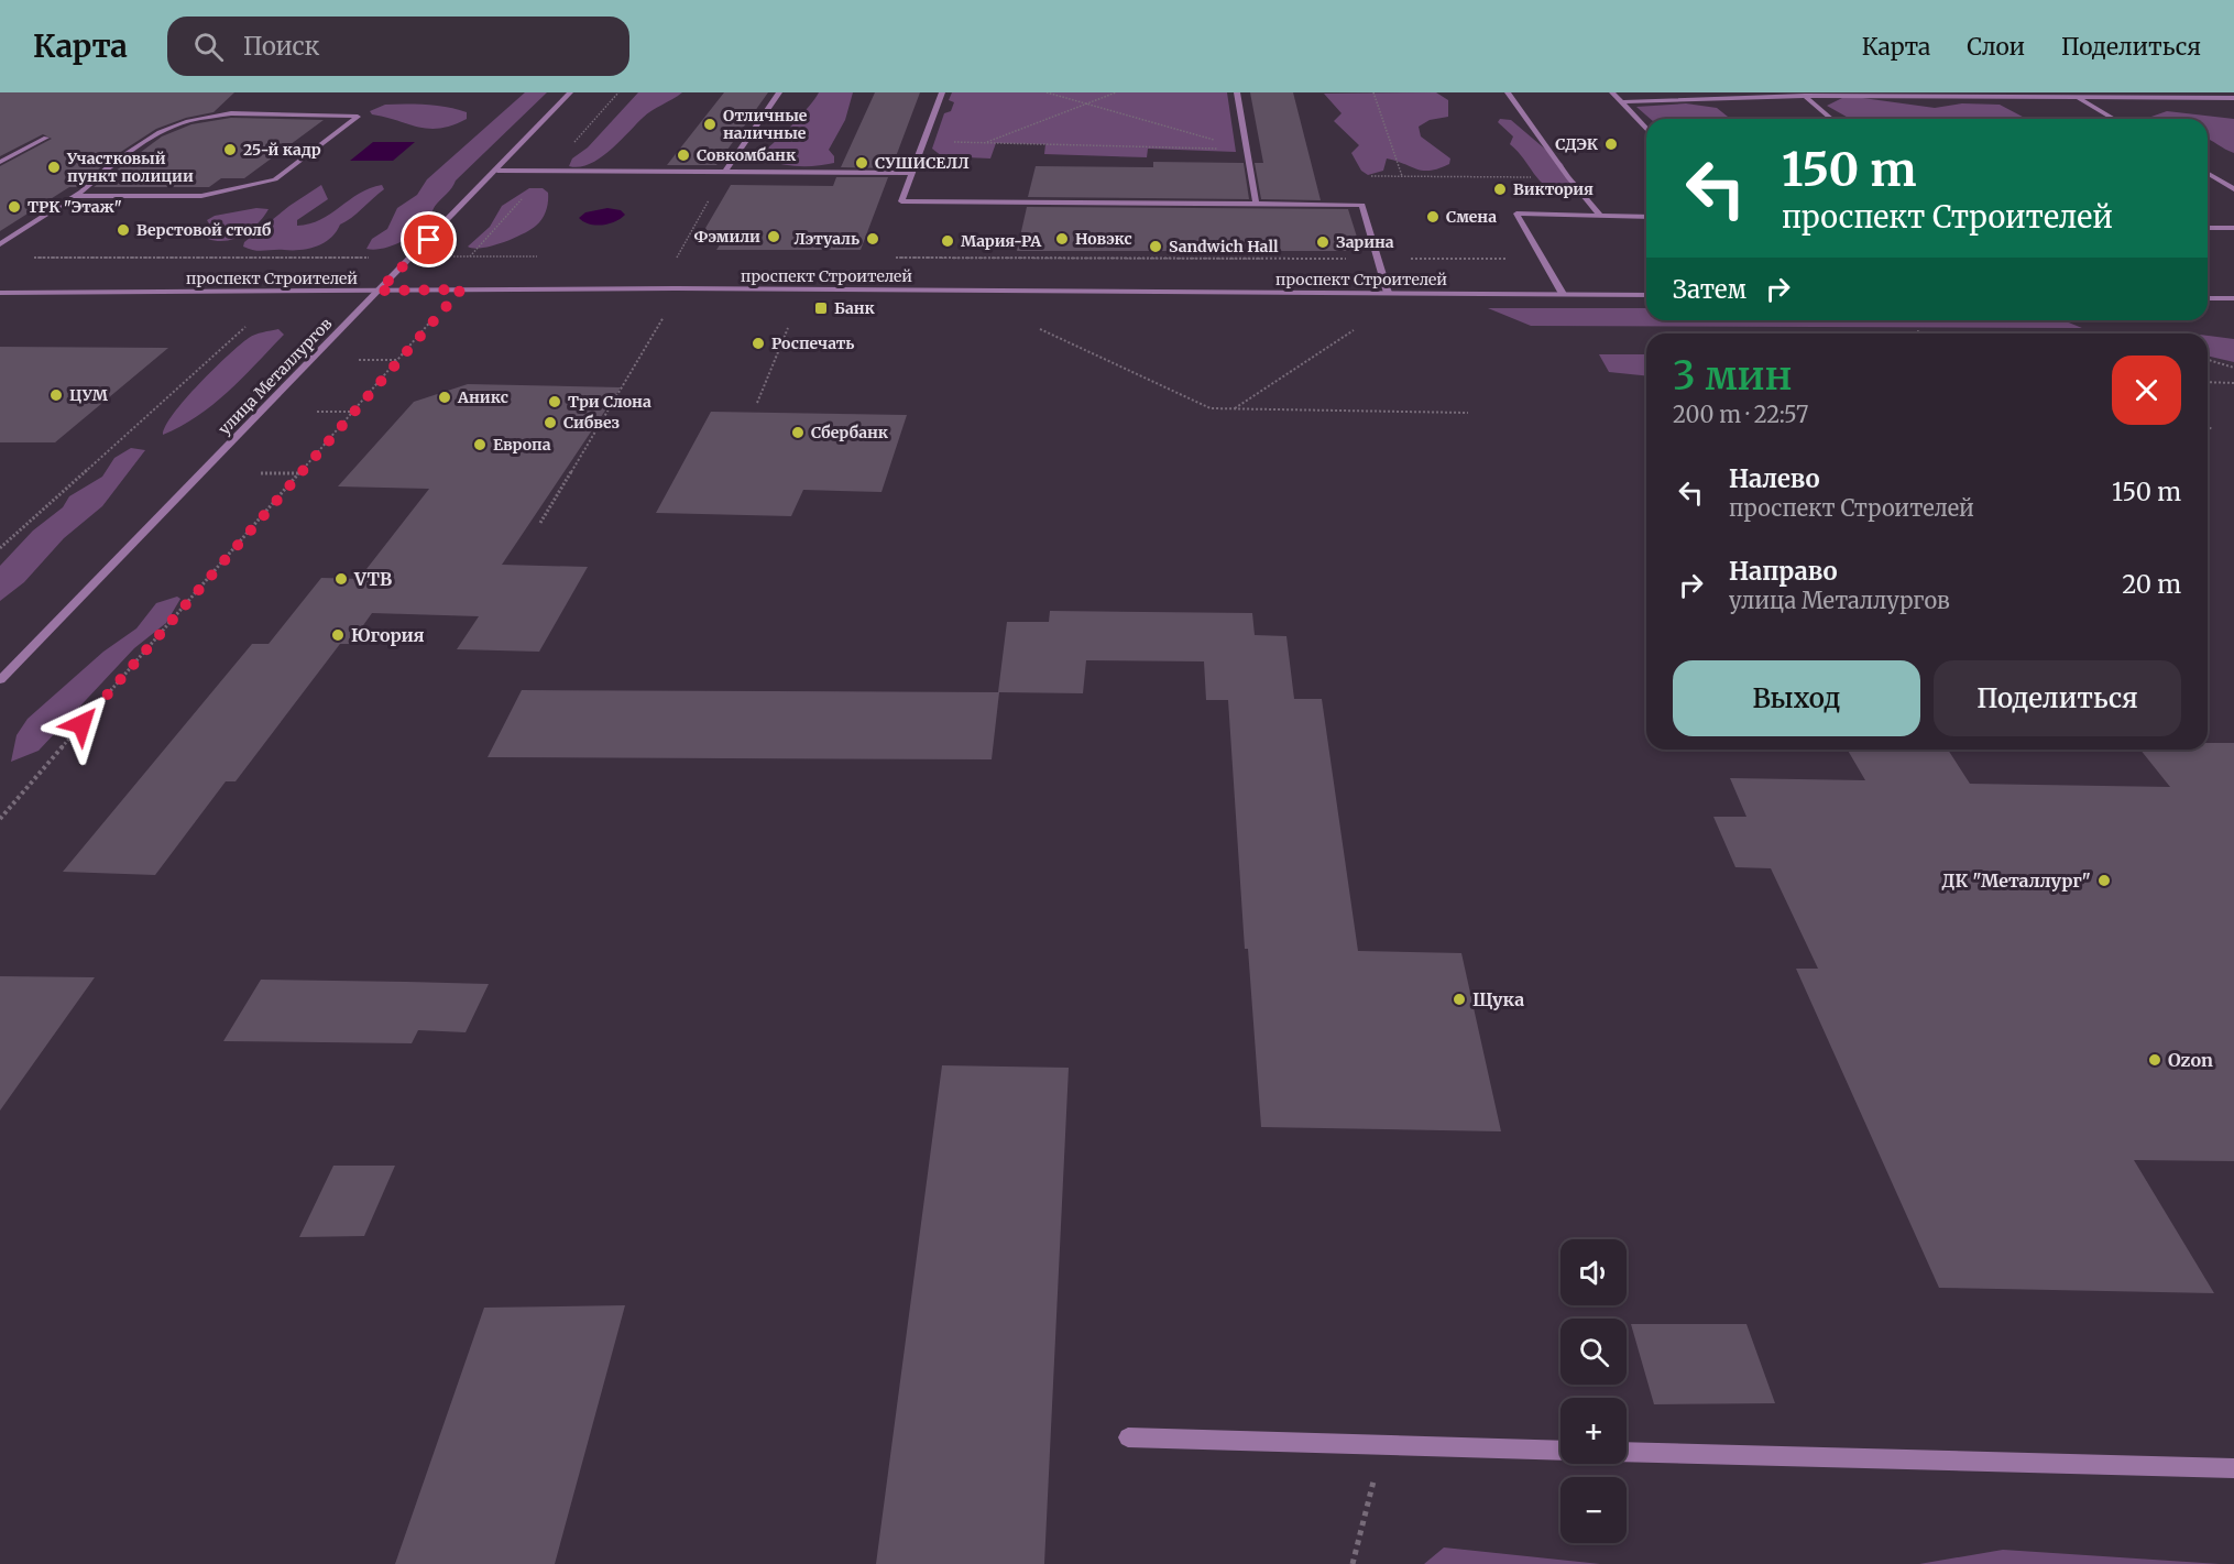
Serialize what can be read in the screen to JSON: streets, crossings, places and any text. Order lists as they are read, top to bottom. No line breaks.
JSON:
{"streets":{"street":["проспект Строителей","улица Металлургов"]},"crossings":[["проспект Строителей","улица Металлургов"]],"places":{"other":["Отличные наличные","СДЭК","25-й кадр","Совкомбанк","СУШИСЕЛЛ","Участковый пункт полиции","Виктория","ТРК \"Этаж\"","Смена","Верстовой столб","Фэмили","Лэтуаль","Новэкс","Мария-РА","Зарина","Sandwich Hall","Роспечать","ЦУМ","Аникс","Три Слона","Сибвез","Сбербанк","Европа","VTB","Югория","ДК \"Металлург\"","Щука","Ozon"],"transit":["Банк"]},"page":{"header":"Карта","search":"Поиск","nav":["Карта","Слои","Поделиться"],"turn":["150 m","проспект Строителей"],"then":"Затем","heading":["3 мин","200 m · 22:57"],"list":[{"name":"Налево","note":"проспект Строителей","value":"150 m"},{"name":"Направо","note":"улица Металлургов","value":"20 m"}],"buttons":["Выход","Поделиться"],"map_buttons":["+","−"]}}
